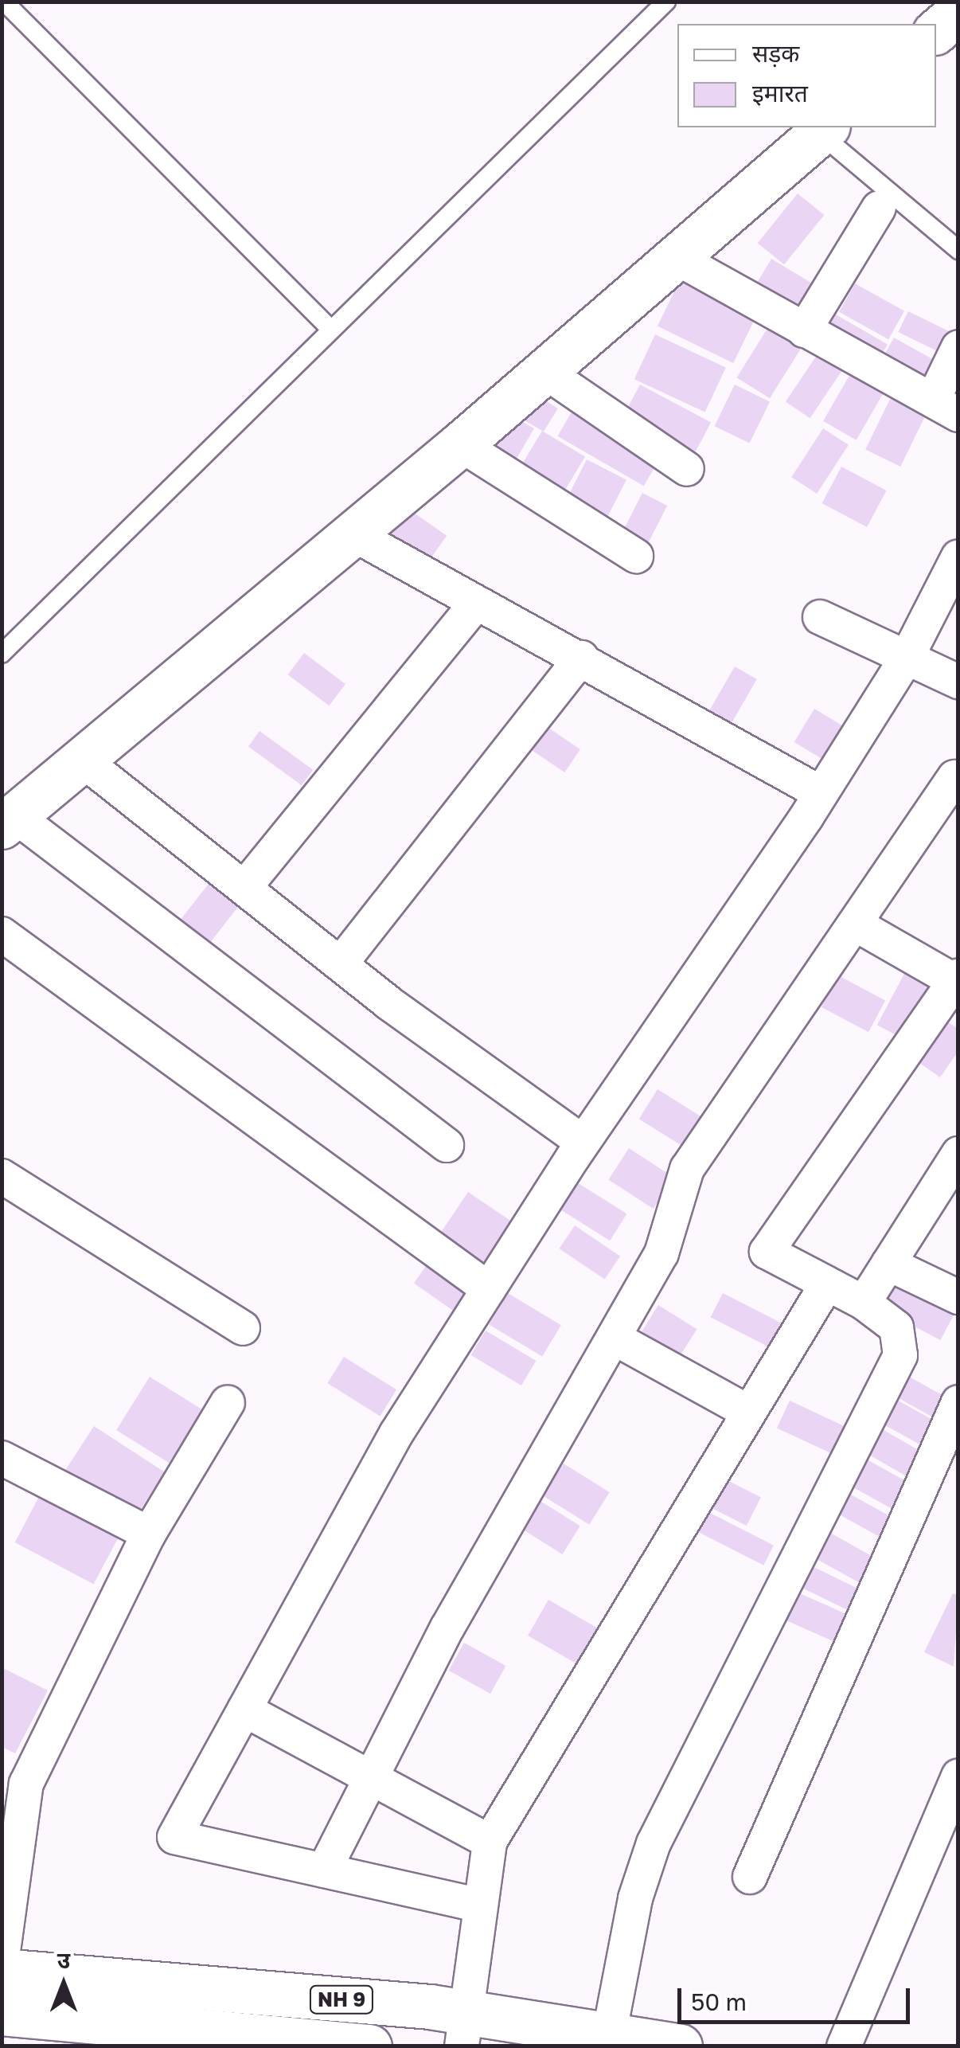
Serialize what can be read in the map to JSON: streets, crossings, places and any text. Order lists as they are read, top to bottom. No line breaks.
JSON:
{"streets":{"main road":["NH 9"]},"legend":["सड़क","इमारत"],"scale_bar":"50 m","north":"top"}
